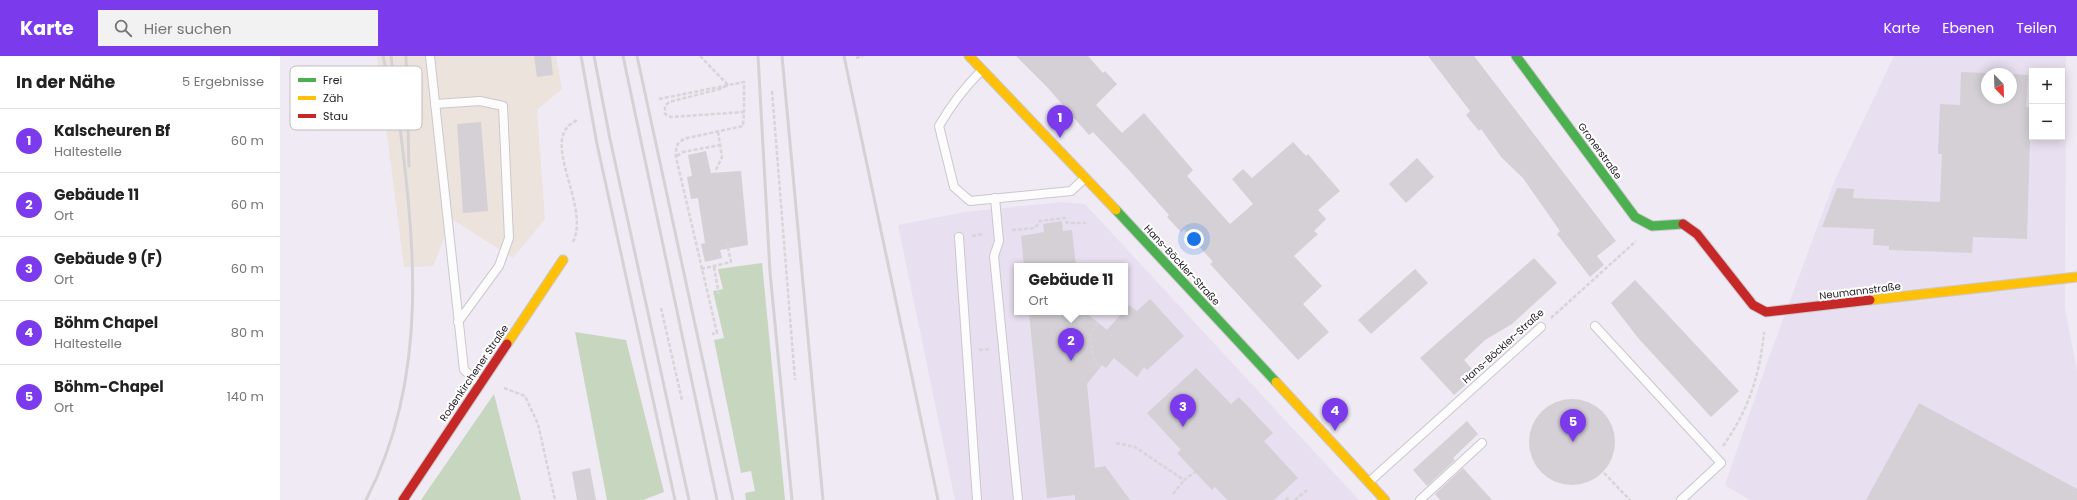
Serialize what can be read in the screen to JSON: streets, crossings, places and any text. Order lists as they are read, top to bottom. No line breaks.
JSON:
{"streets":{"street":["Gronerstraße","Hans-Böckler-Straße","Neumannstraße","Rodenkirchener Straße"]},"crossings":[["Gronerstraße","Hans-Böckler-Straße"]],"legend":["Frei","Zäh","Stau"],"north":"bottom right","page":{"header":"Karte","search":"Hier suchen","nav":["Karte","Ebenen","Teilen"],"heading":["In der Nähe","5 Ergebnisse"],"map_buttons":["+","−"],"pins":["1","2","3","4","5"],"list":[{"mark":"1","name":"Kalscheuren Bf","note":"Haltestelle","value":"60 m"},{"mark":"2","name":"Gebäude 11","note":"Ort","value":"60 m"},{"mark":"3","name":"Gebäude 9 (F)","note":"Ort","value":"60 m"},{"mark":"4","name":"Böhm Chapel","note":"Haltestelle","value":"80 m"},{"mark":"5","name":"Böhm-Chapel","note":"Ort","value":"140 m"}],"popup":["Gebäude 11","Ort"]}}
